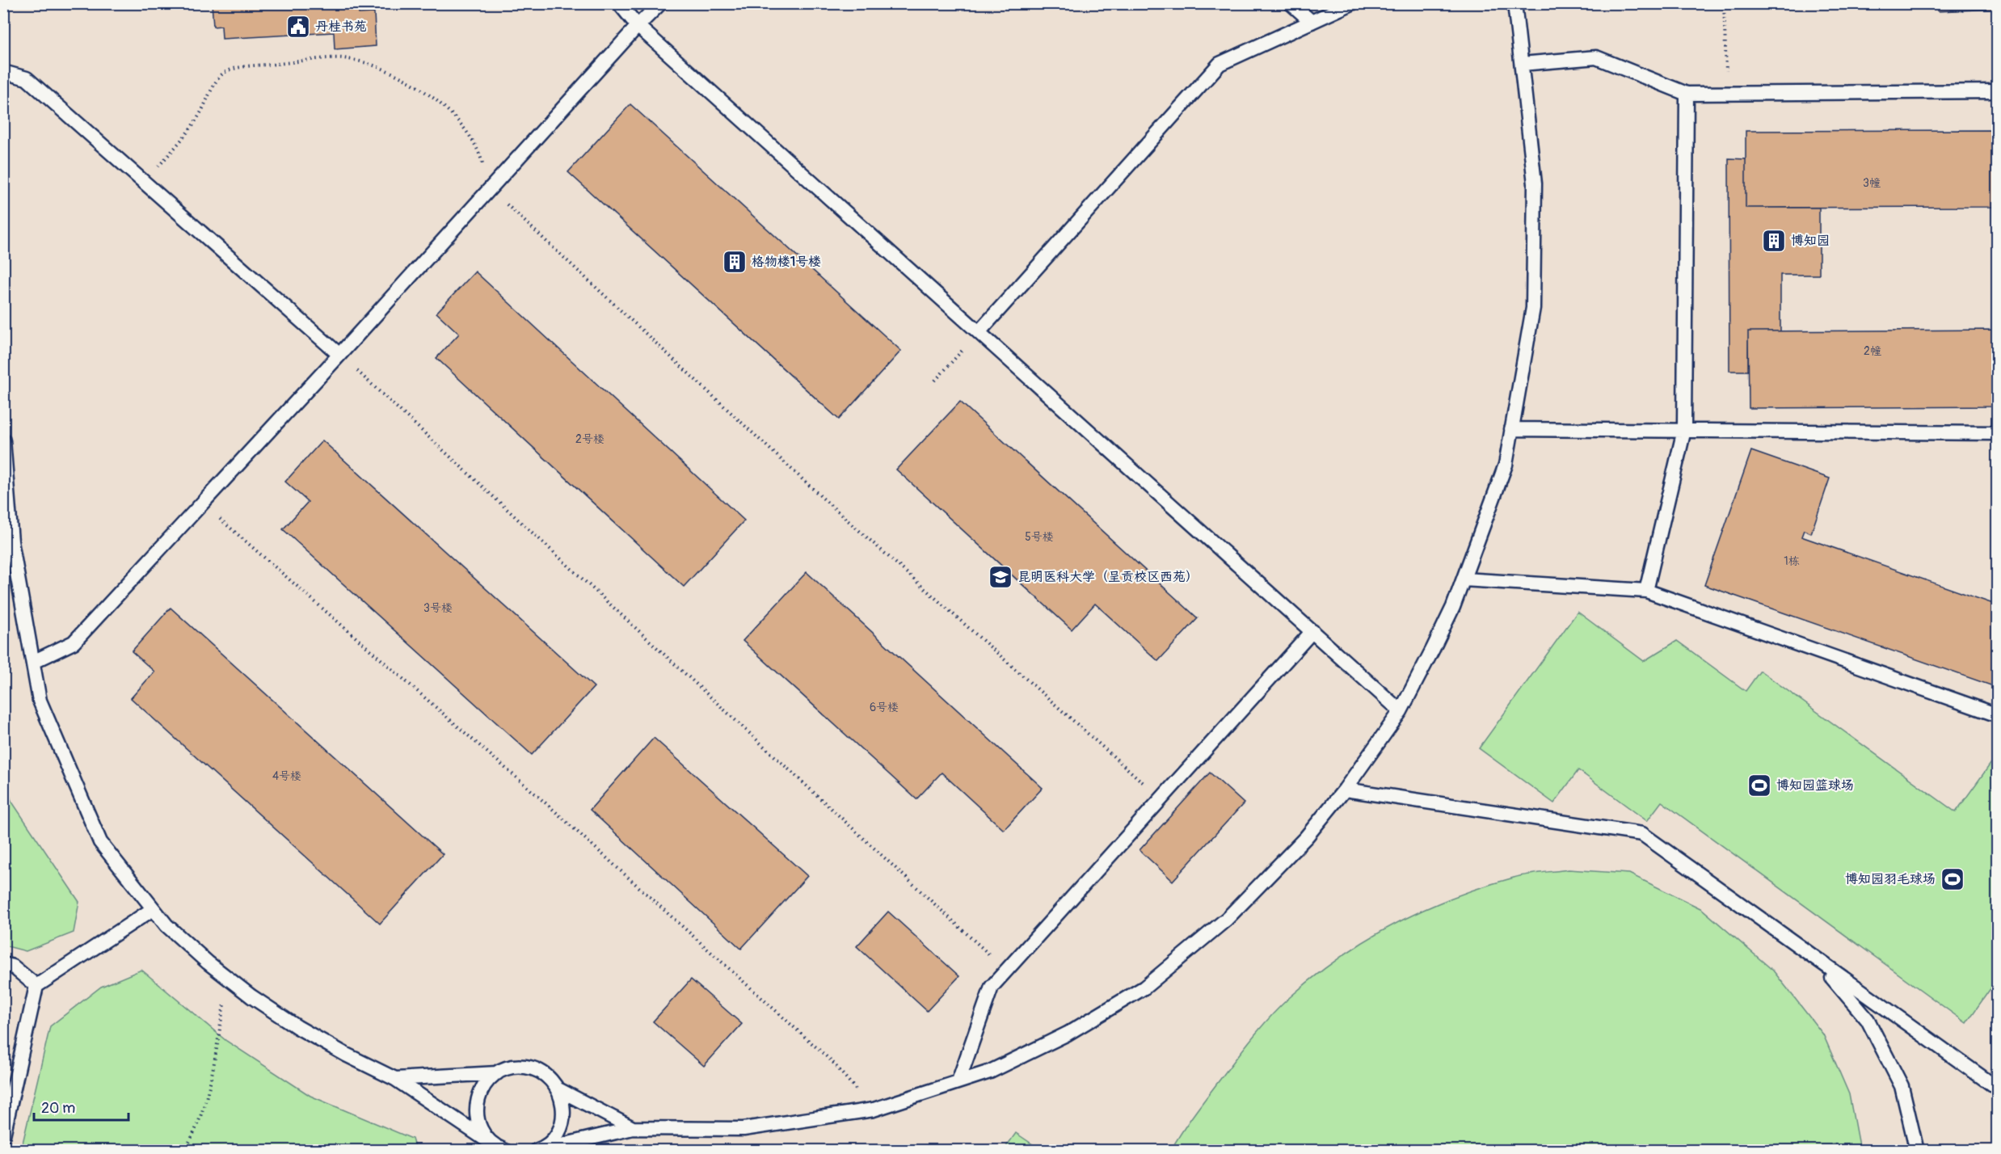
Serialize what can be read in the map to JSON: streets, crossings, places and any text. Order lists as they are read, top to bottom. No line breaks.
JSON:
{"places":{"public building":["丹桂书苑"],"building":["博知园","格物楼1号楼"],"school or university":["昆明医科大学（呈贡校区西苑）"],"sports":["博知园篮球场","博知园羽毛球场"]},"house_numbers":["3幢","2幢","2号楼","5号楼","1栋","3号楼","6号楼","4号楼"],"scale_bar":"20 m"}
